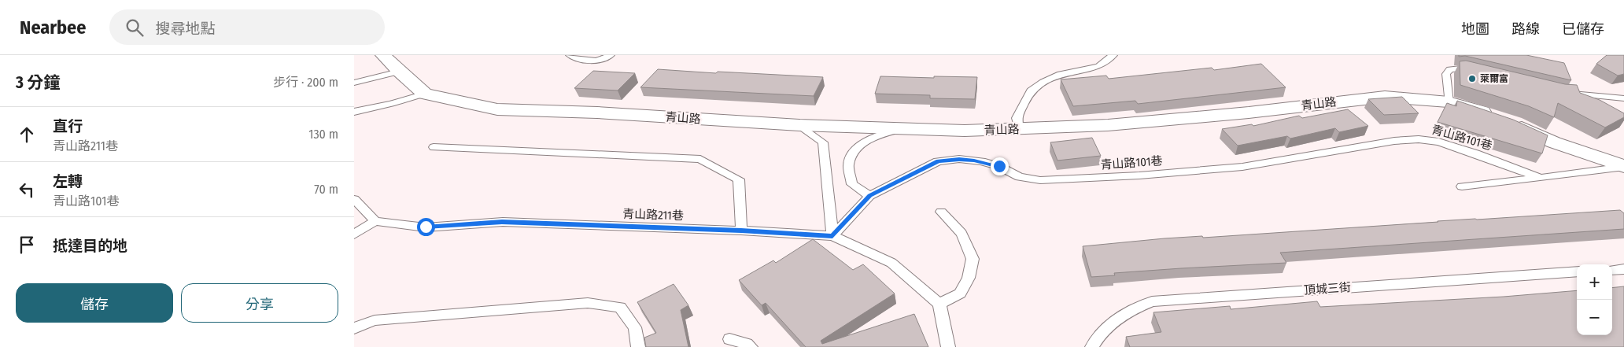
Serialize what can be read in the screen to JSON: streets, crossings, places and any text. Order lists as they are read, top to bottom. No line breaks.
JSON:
{"streets":{"street":["青山路"],"lane":["青山路101巷","青山路211巷","頂城三街"]},"crossings":[["青山路","青山路101巷"],["青山路101巷","青山路211巷"]],"places":["萊爾富"],"page":{"header":"Nearbee","search":"搜尋地點","nav":["地圖","路線","已儲存"],"heading":["3 分鐘","步行 · 200 m"],"list":[["直行","青山路211巷","130 m"],["左轉","青山路101巷","70 m"],"抵達目的地"],"map_buttons":["+","−"],"buttons":["儲存","分享"]}}
